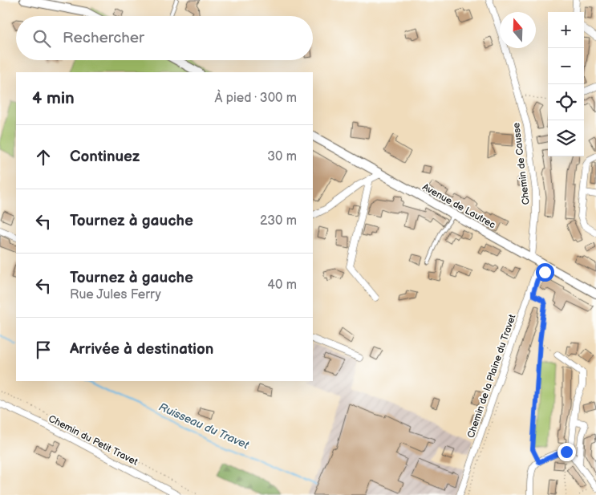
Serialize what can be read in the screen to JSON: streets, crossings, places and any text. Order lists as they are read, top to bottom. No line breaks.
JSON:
{"streets":{"main road":["Avenue de Lautrec"],"street":["Chemin de Causse","Chemin de la Plaine du Travet","Chemin du Petit Travet"]},"crossings":[["Chemin de Causse","Avenue de Lautrec"],["Avenue de Lautrec","Chemin de la Plaine du Travet"]],"water":["Ruisseau du Travet"],"north":"top","page":{"map_buttons":["+","−"],"search":"Rechercher","heading":["4 min","À pied · 300 m"],"list":[["Continuez","30 m"],["Tournez à gauche","230 m"],["Tournez à gauche","Rue Jules Ferry","40 m"],"Arrivée à destination"]}}
